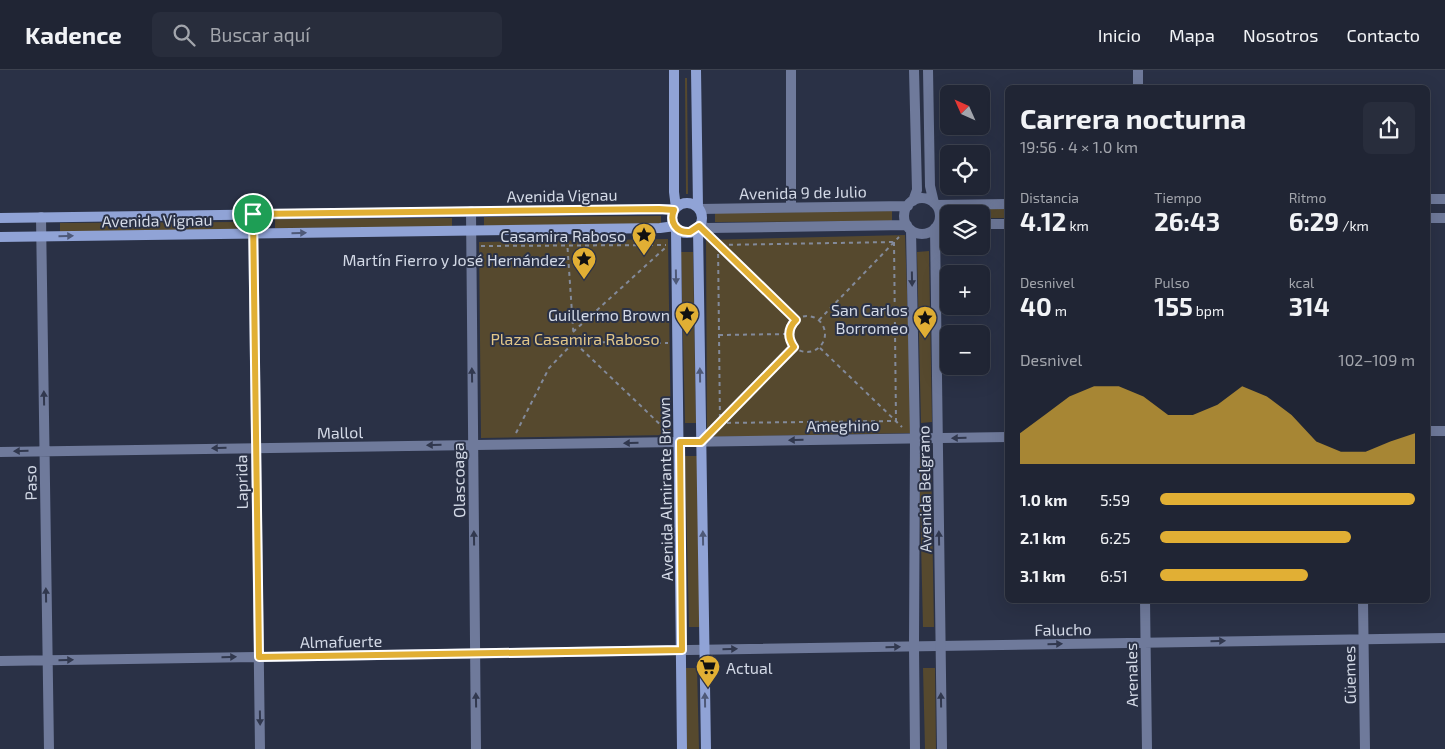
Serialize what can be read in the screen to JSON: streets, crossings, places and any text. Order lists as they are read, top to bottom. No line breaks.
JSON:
{"streets":{"main road":["Avenida Vignau","Avenida Almirante Brown"],"street":["Avenida 9 de Julio","Ameghino","Mallol","Olascoaga","Laprida","Paso","Avenida Belgrano","Falucho","Almafuerte","Arenales","Güemes"]},"crossings":[["Avenida 9 de Julio","Avenida Vignau"],["Avenida 9 de Julio","Avenida Almirante Brown"],["Avenida 9 de Julio","Avenida Belgrano"],["Avenida Vignau","Olascoaga"],["Avenida Vignau","Laprida"],["Avenida Vignau","Paso"],["Avenida Vignau","Avenida Almirante Brown"],["Ameghino","Mallol"],["Ameghino","Avenida Almirante Brown"],["Ameghino","Avenida Belgrano"],["Mallol","Olascoaga"],["Mallol","Laprida"],["Mallol","Paso"],["Mallol","Avenida Almirante Brown"],["Olascoaga","Almafuerte"],["Laprida","Almafuerte"],["Paso","Almafuerte"],["Avenida Almirante Brown","Falucho"],["Avenida Almirante Brown","Almafuerte"],["Avenida Belgrano","Falucho"],["Falucho","Almafuerte"],["Falucho","Arenales"],["Falucho","Güemes"]],"one_way":["Ameghino","Mallol","Olascoaga","Paso","Falucho"],"parks":["Plaza Casamira Raboso"],"places":{"place":["Casamira Raboso","Martín Fierro y José Hernández","Guillermo Brown","San Carlos Borromeo"],"supermarket":["Actual"]},"north":"top left","page":{"header":"Kadence","search":"Buscar aquí","nav":["Inicio","Mapa","Nosotros","Contacto"],"map_buttons":["+","−"],"heading":["Carrera nocturna","19:56 · 4 × 1.0 km"],"stats":[["Distancia","4.12 km"],["Tiempo","26:43"],["Ritmo","6:29 /km"],["Desnivel","40 m"],["Pulso","155 bpm"],["kcal","314"]],"chart":["Desnivel","102–109 m"],"list":[{"name":"1.0 km","note":"5:59"},{"name":"2.1 km","note":"6:25"},{"name":"3.1 km","note":"6:51"}]}}
